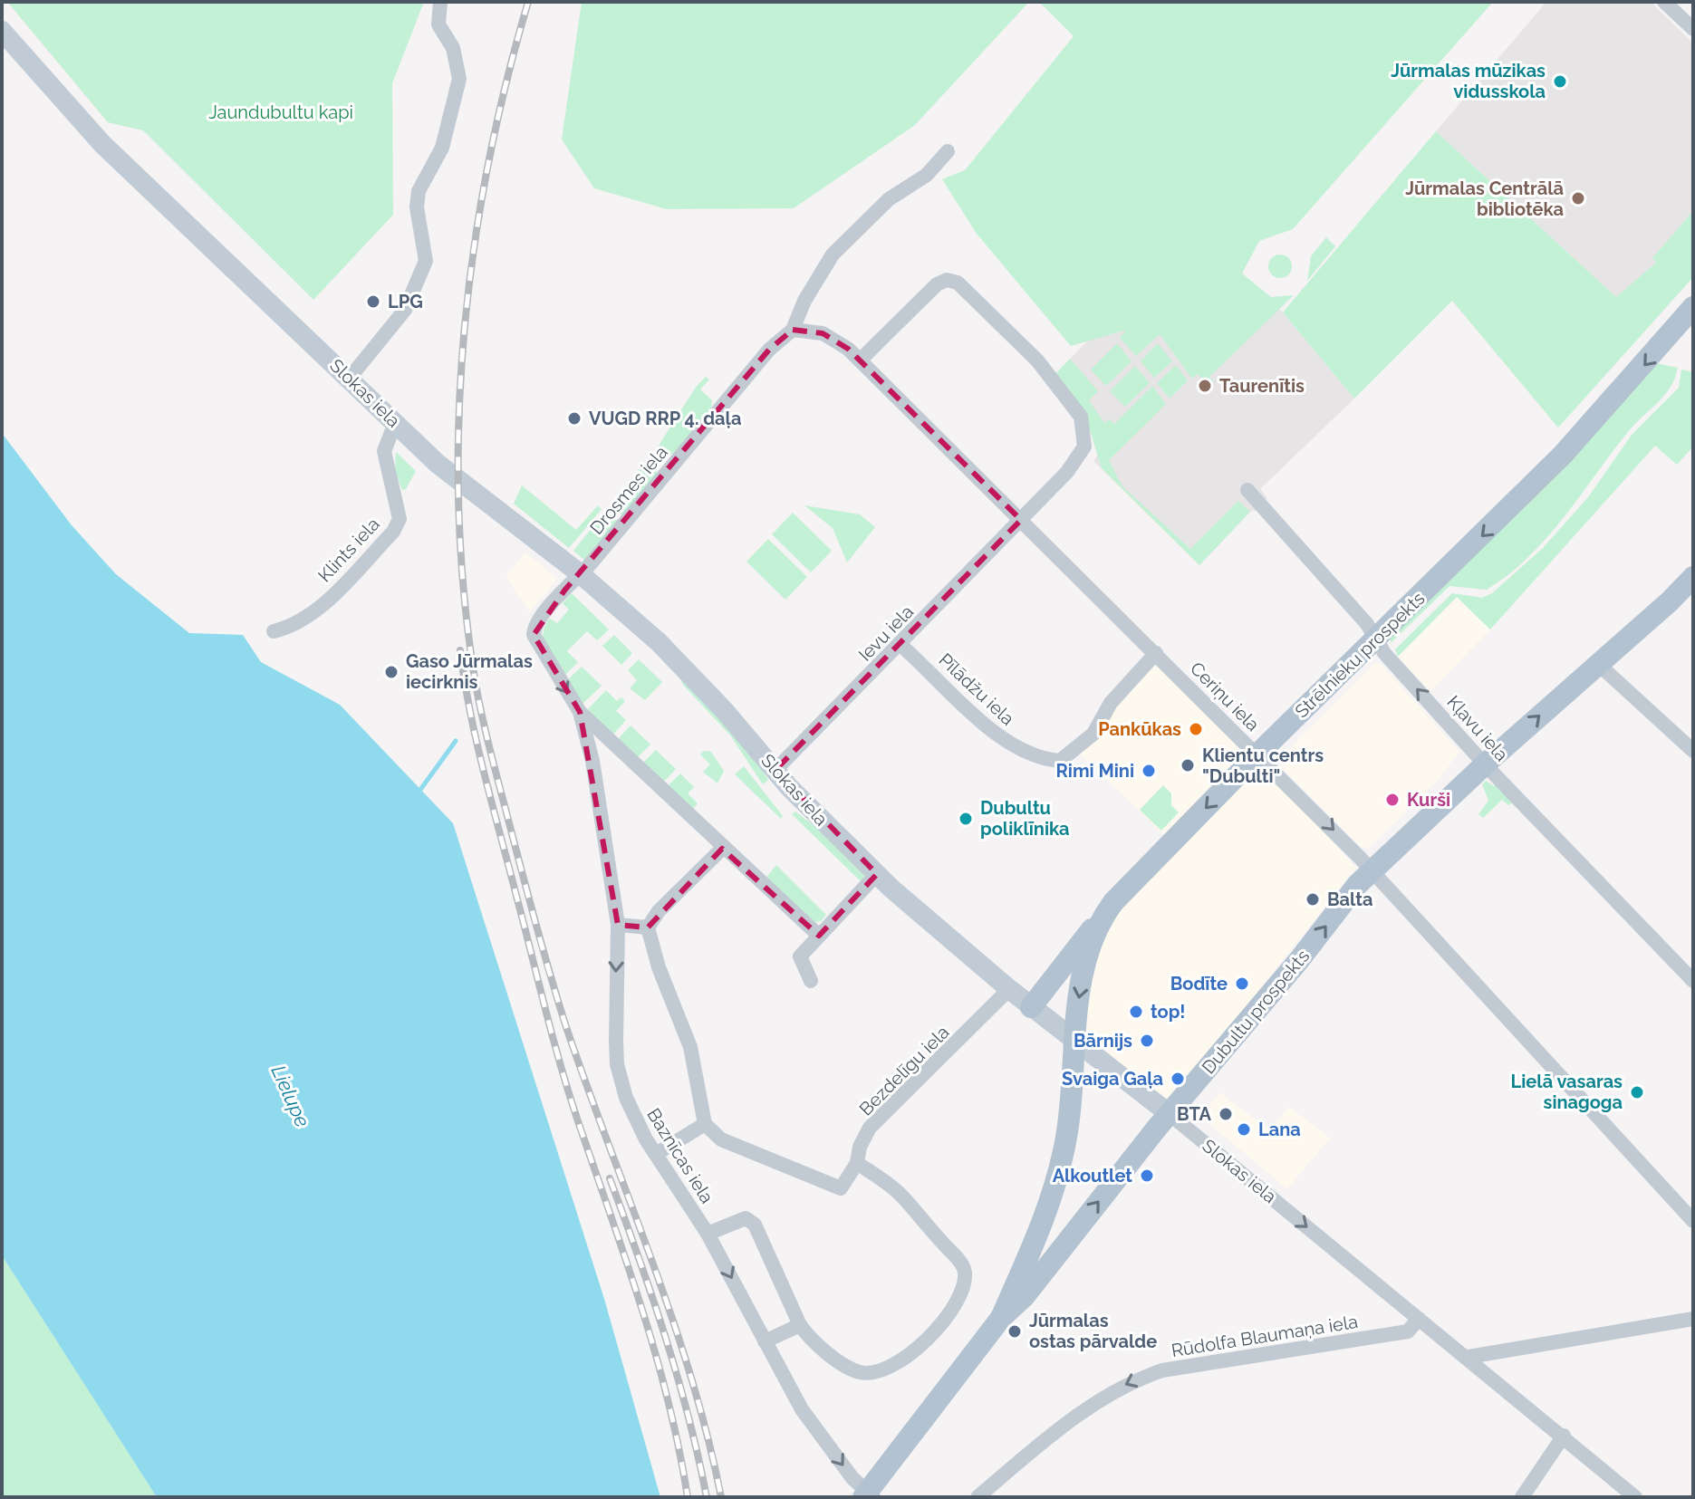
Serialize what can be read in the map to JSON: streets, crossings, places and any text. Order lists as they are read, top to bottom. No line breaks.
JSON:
{"streets":{"main road":["Slokas iela","Strēlnieku prospekts","Dubultu prospekts"],"street":["Drosmes iela","Klints iela","Ievu iela","Pīlādžu iela","Ceriņu iela","Kļavu iela","Bezdelīgu iela","Baznīcas iela","Rūdolfa Blaumaņa iela"]},"crossings":[["Slokas iela","Drosmes iela"],["Slokas iela","Klints iela"],["Slokas iela","Ievu iela"],["Slokas iela","Strēlnieku prospekts"],["Slokas iela","Dubultu prospekts"],["Slokas iela","Bezdelīgu iela"],["Slokas iela","Rūdolfa Blaumaņa iela"],["Drosmes iela","Ceriņu iela"],["Drosmes iela","Baznīcas iela"],["Ievu iela","Pīlādžu iela"],["Ievu iela","Ceriņu iela"],["Strēlnieku prospekts","Ceriņu iela"],["Strēlnieku prospekts","Kļavu iela"],["Strēlnieku prospekts","Dubultu prospekts"],["Pīlādžu iela","Ceriņu iela"],["Ceriņu iela","Dubultu prospekts"],["Kļavu iela","Dubultu prospekts"],["Dubultu prospekts","Baznīcas iela"]],"one_way":["Strēlnieku prospekts","Dubultu prospekts","Rūdolfa Blaumaņa iela"],"water":["Lielupe"],"parks":["Jaundubultu kapi"],"places":["Jūrmalas mūzikas vidusskola","Jūrmalas Centrālā bibliotēka","LPG","Taurenītis","VUGD RRP 4. daļa","Gaso Jūrmalas iecirknis","Pankūkas","Klientu centrs \"Dubulti\"","Rimi Mini","Kurši","Dubultu poliklīnika","Balta","Bodīte","top!","Bārnijs","Svaiga Gaļa","Lielā vasaras sinagoga","BTA","Lana","Alkoutlet","Jūrmalas ostas pārvalde"]}
